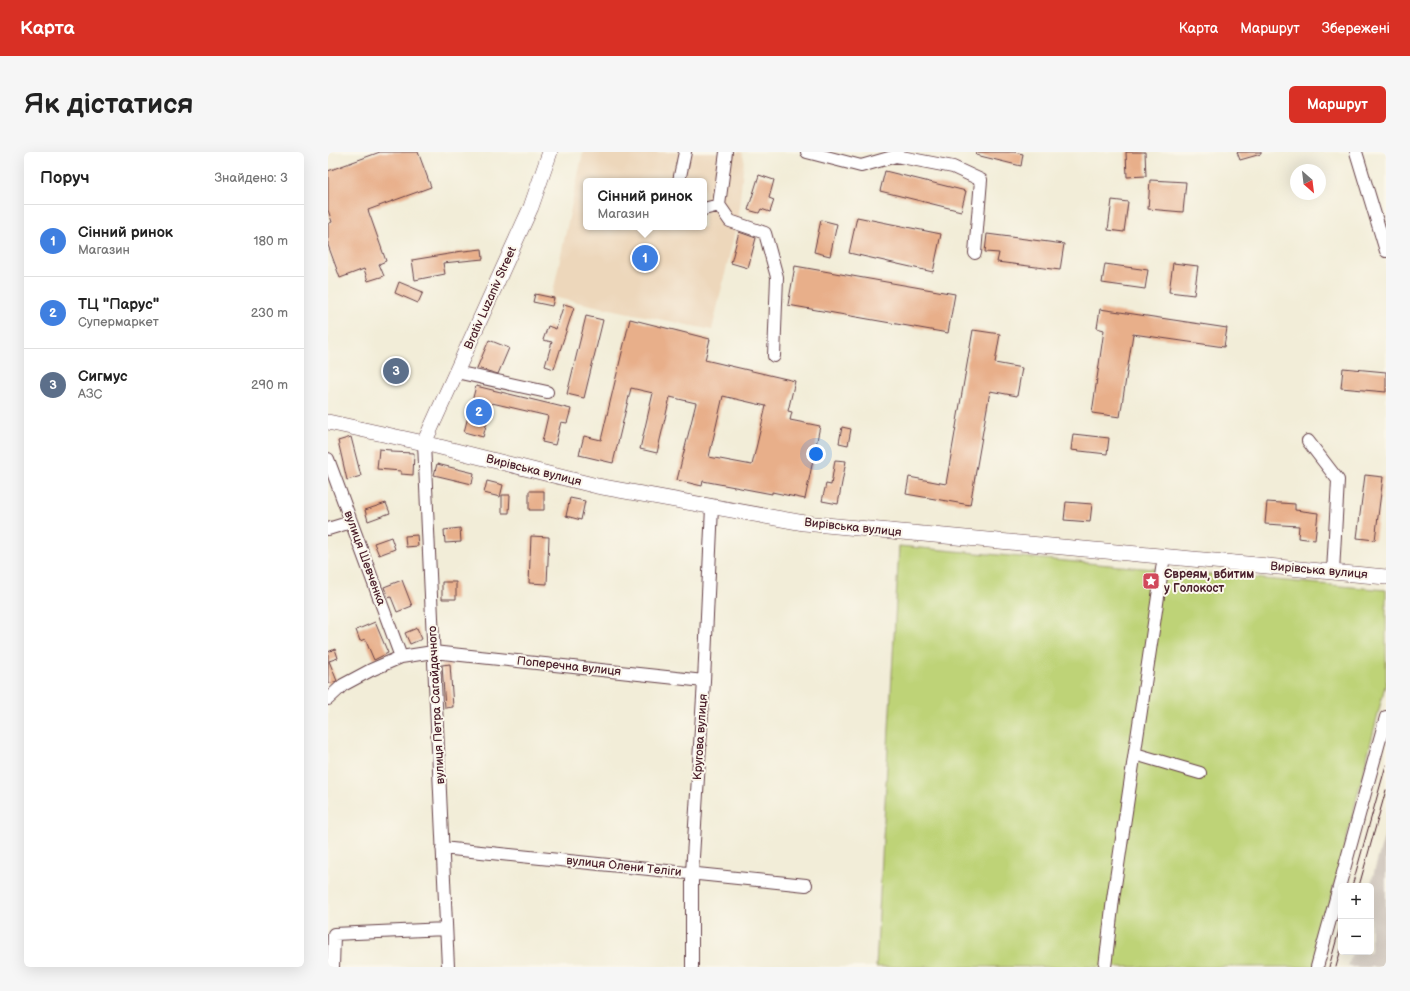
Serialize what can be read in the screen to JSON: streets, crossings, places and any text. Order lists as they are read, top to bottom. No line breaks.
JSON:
{"streets":{"main road":["Brativ Luzaniv Street","Вирівська вулиця"],"street":["вулиця Шевченка","Поперечна вулиця","вулиця Петра Сагайдачного","Кругова вулиця","вулиця Олени Теліги"]},"crossings":[["Brativ Luzaniv Street","Вирівська вулиця"],["Brativ Luzaniv Street","вулиця Петра Сагайдачного"],["Вирівська вулиця","вулиця Петра Сагайдачного"],["Вирівська вулиця","Кругова вулиця"],["вулиця Шевченка","Поперечна вулиця"],["Поперечна вулиця","вулиця Петра Сагайдачного"],["Поперечна вулиця","Кругова вулиця"],["вулиця Петра Сагайдачного","вулиця Олени Теліги"],["Кругова вулиця","вулиця Олени Теліги"]],"places":{"place":["Євреям, вбитим у Голокост"]},"north":"bottom right","page":{"header":"Карта","nav":["Карта","Маршрут","Збережені"],"buttons":"Маршрут","title":"Як дістатися","heading":["Поруч","Знайдено: 3"],"popup":["Сінний ринок","Магазин"],"list":[{"mark":"1","name":"Сінний ринок","note":"Магазин","value":"180 m"},{"mark":"2","name":"ТЦ \"Парус\"","note":"Супермаркет","value":"230 m"},{"mark":"3","name":"Сигмус","note":"АЗС","value":"290 m"}],"pins":["1","3","2"],"map_buttons":["+","−"]}}
